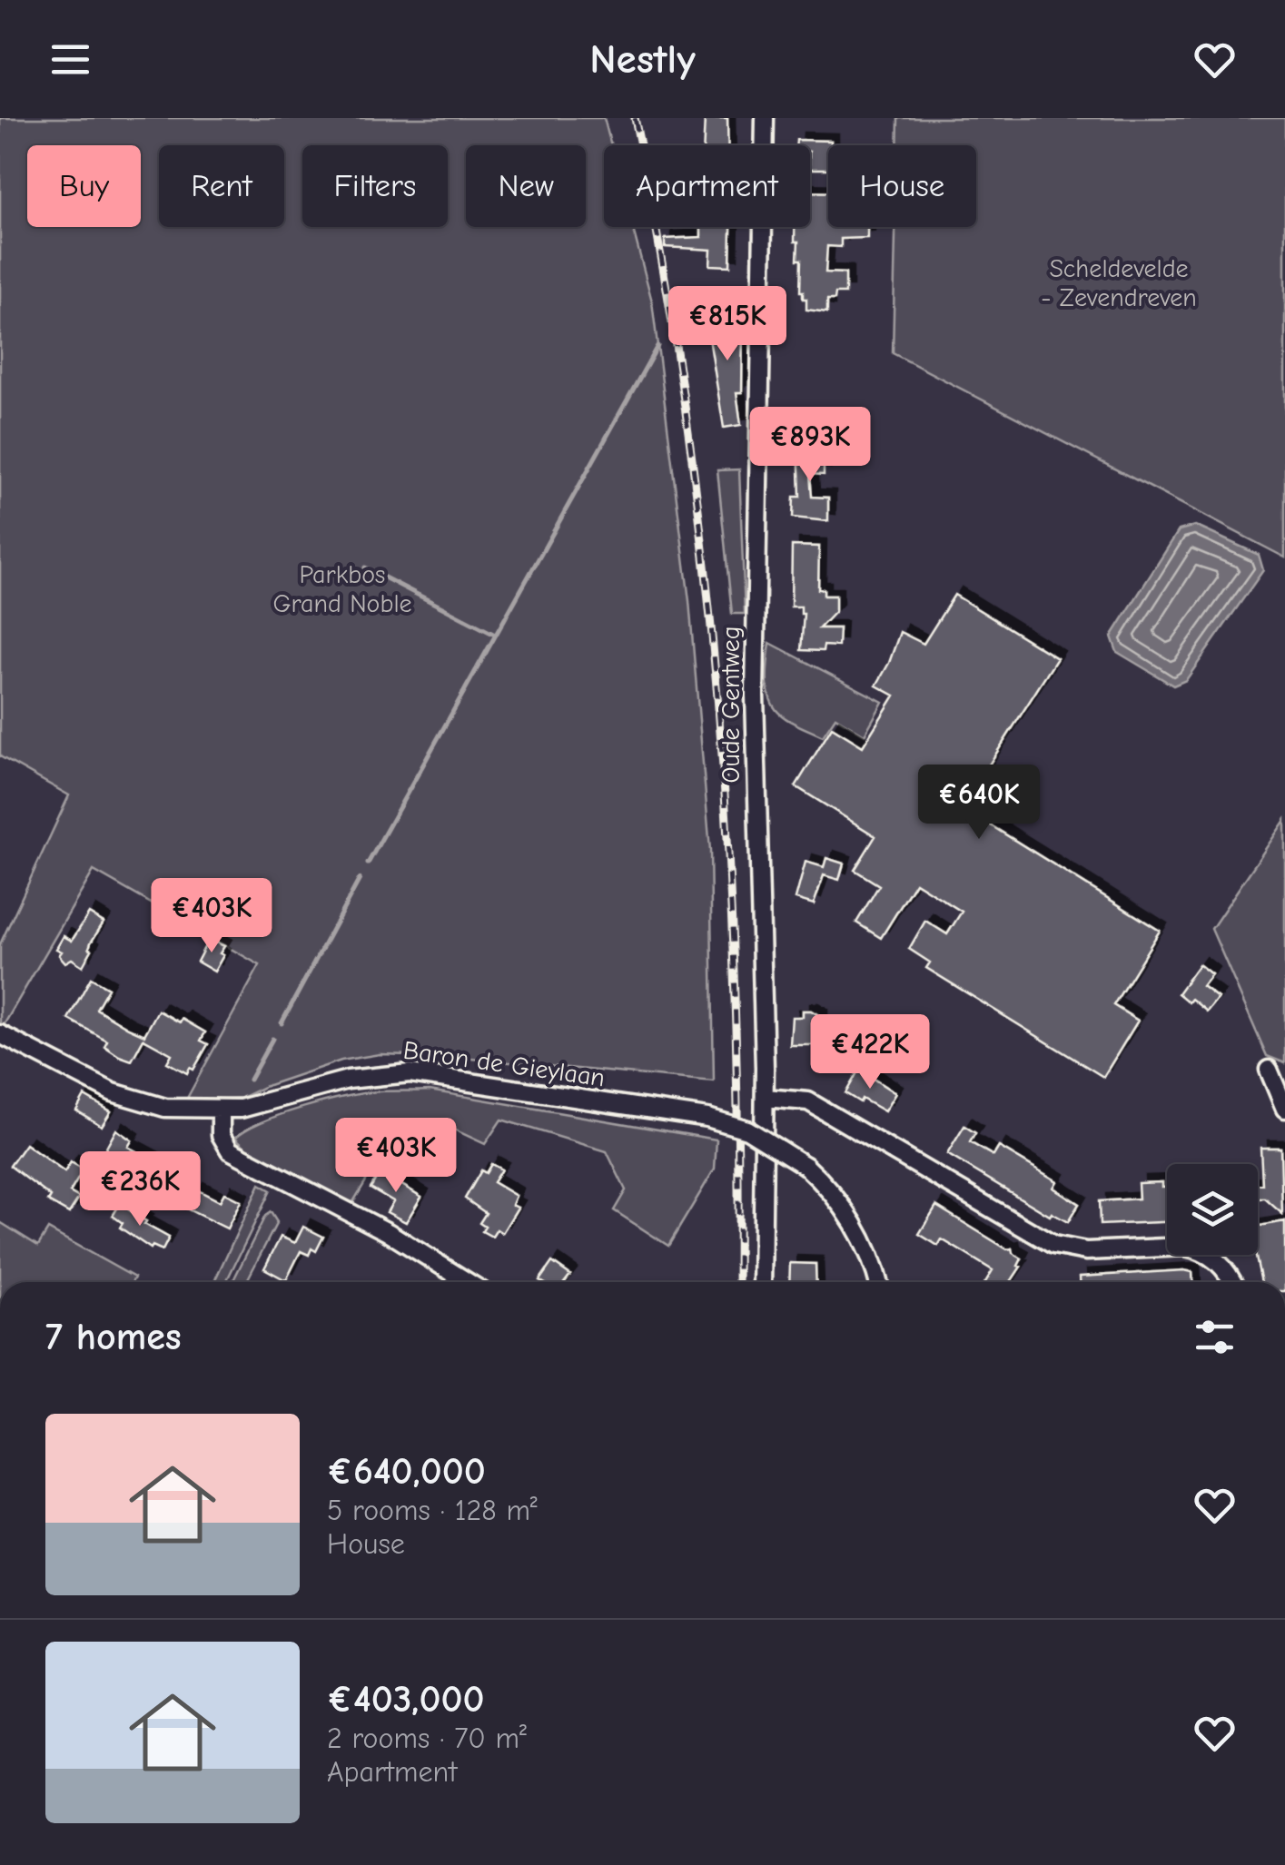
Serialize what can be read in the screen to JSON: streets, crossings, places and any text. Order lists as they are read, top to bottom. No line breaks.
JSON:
{"streets":{"street":["Oude Gentweg","Baron de Gieylaan"]},"parks":["Scheldevelde - Zevendreven","Parkbos Grand Noble"],"page":{"header":"Nestly","chip":["Buy","Rent","Filters","New","Apartment","House"],"price":["€815K","€893K","€640K","€403K","€422K","€403K","€236K"],"heading":"7 homes","list":[{"name":"€640,000","note":"5 rooms · 128 m² · House"},{"name":"€403,000","note":"2 rooms · 70 m² · Apartment"}]}}
